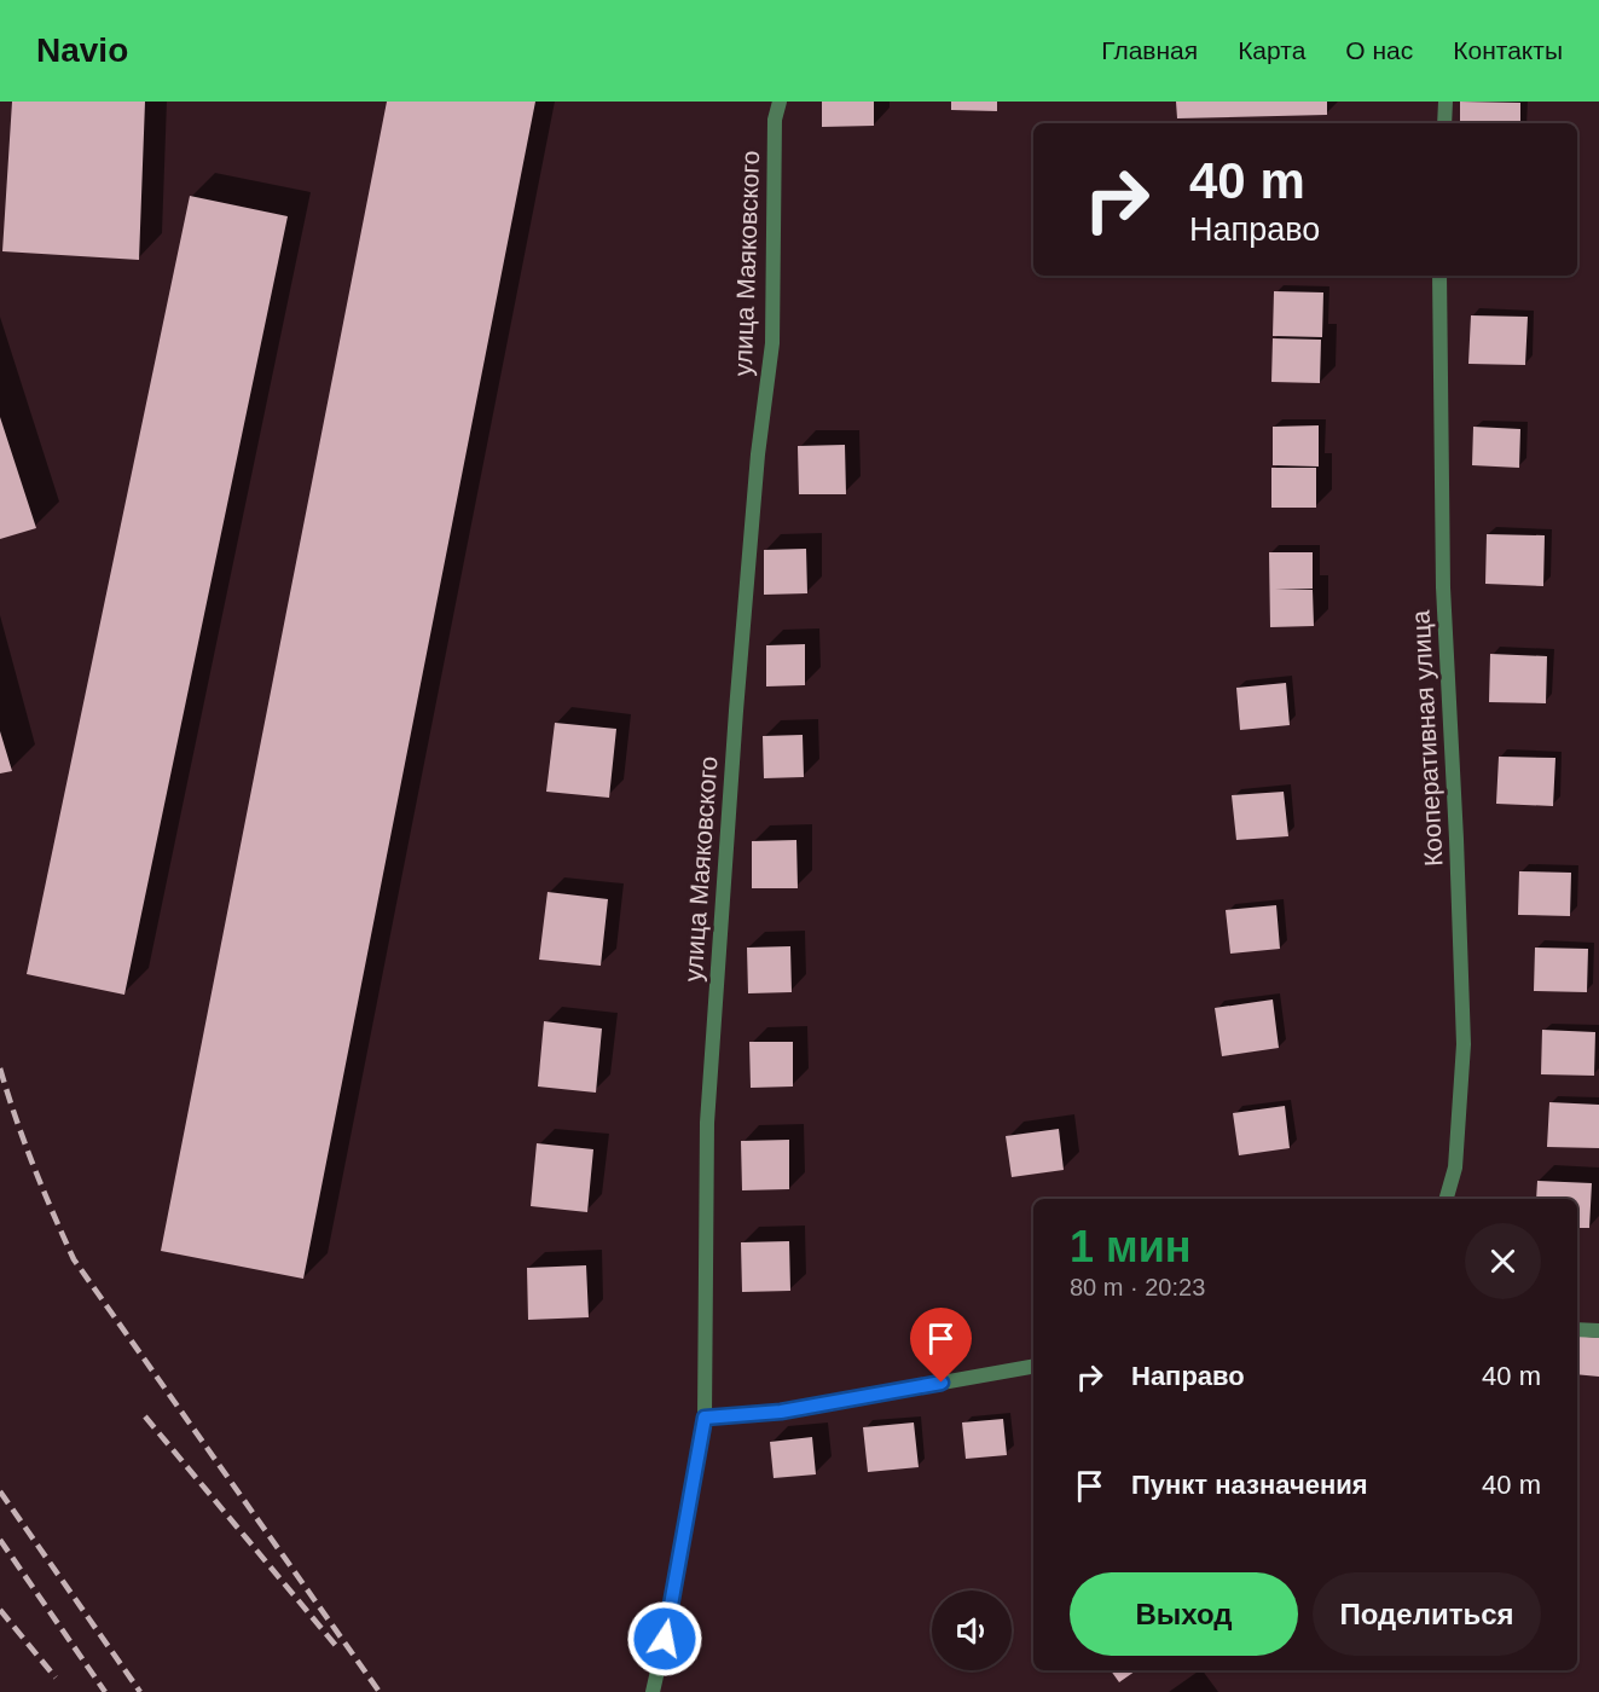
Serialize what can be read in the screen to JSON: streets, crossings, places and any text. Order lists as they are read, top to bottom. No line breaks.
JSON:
{"streets":{"street":["улица Маяковского","Кооперативная улица"]},"page":{"header":"Navio","nav":["Главная","Карта","О нас","Контакты"],"turn":["40 m","Направо"],"heading":["1 мин","80 m · 20:23"],"list":[{"name":"Направо","value":"40 m"},{"name":"Пункт назначения","value":"40 m"}],"buttons":["Выход","Поделиться"]}}
